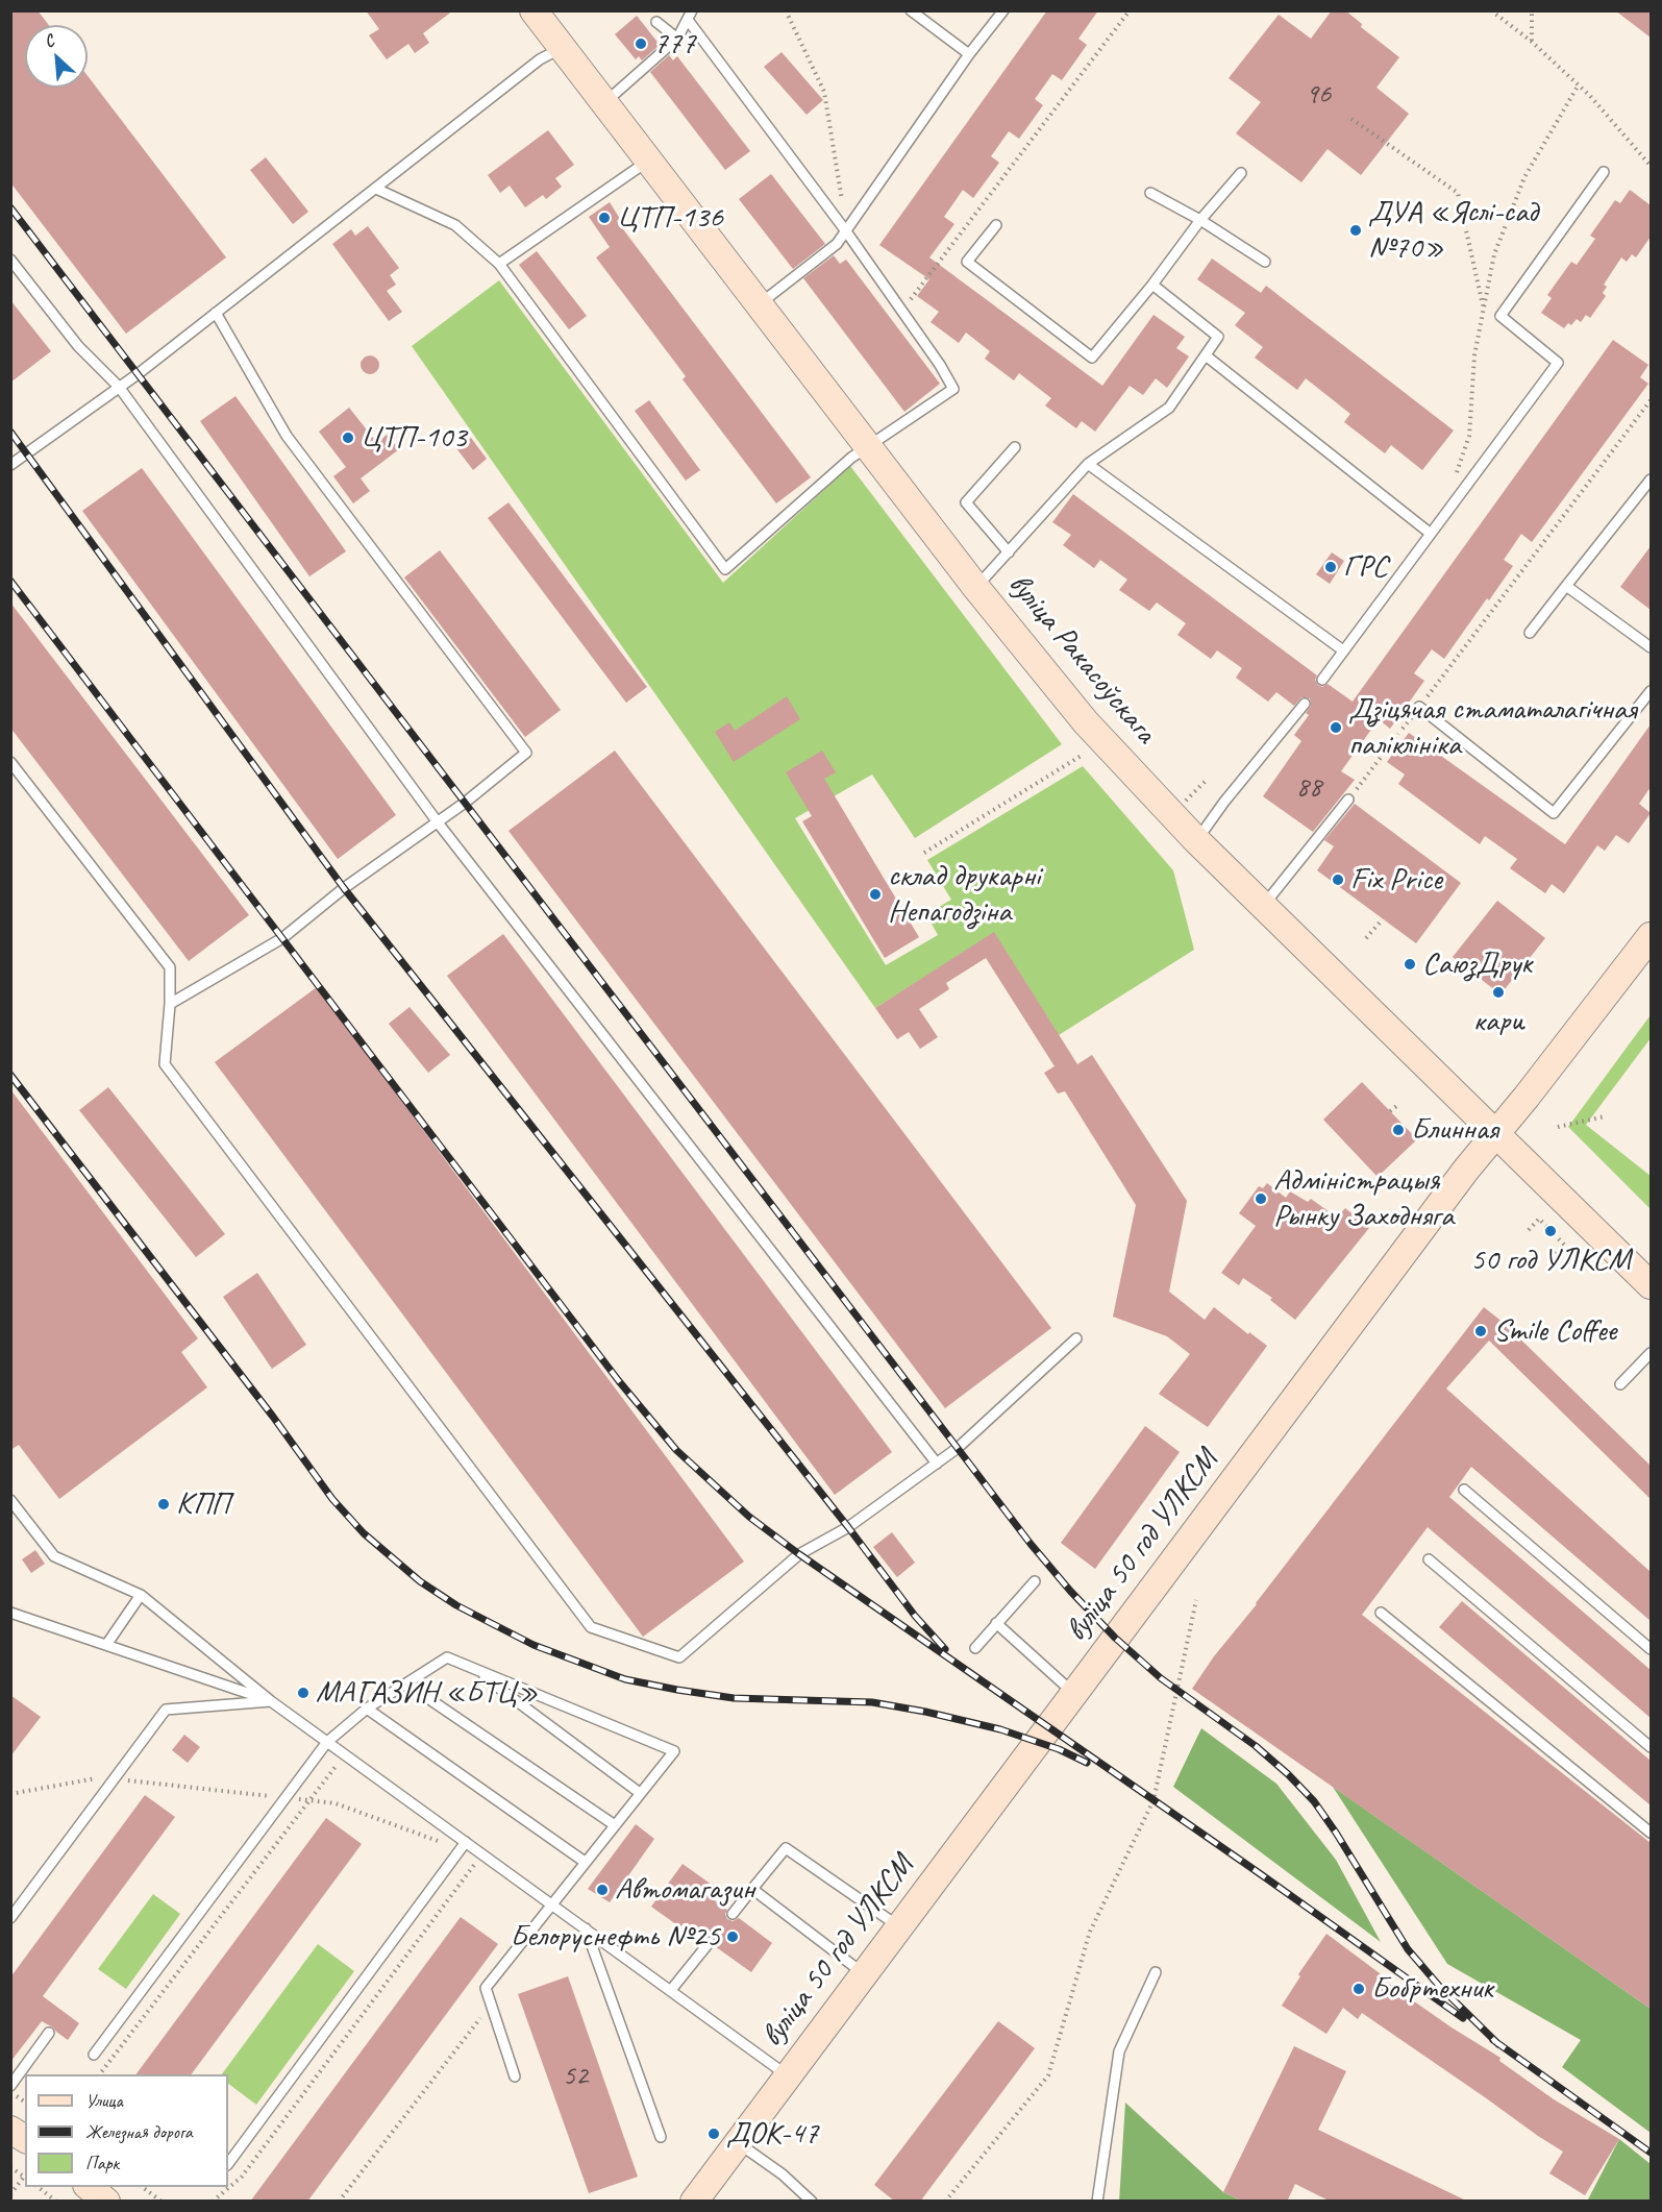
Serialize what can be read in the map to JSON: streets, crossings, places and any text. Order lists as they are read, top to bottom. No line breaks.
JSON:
{"streets":{"main road":["вуліца Ракасоўскага","вуліца 50 год УЛКСМ"]},"crossings":[["вуліца Ракасоўскага","вуліца 50 год УЛКСМ"]],"places":["777","ЦТП-136","ДУА «Яслі-сад №70»","ЦТП-103","ГРС","Дзіцячая стаматалагічная паліклініка","Fix Price","склад друкарні Непагодзіна","СаюзДрук","кари","Блинная","Адміністрацыя Рынку Заходняга","50 год УЛКСМ","Smile Coffee","КПП","МАГАЗИН «БТЦ»","Автомагазин","Белоруснефть №25","Бобртехник","ДОК-47"],"house_numbers":["96","88","52"],"legend":["Улица","Железная дорога","Парк"],"north":"top left"}
